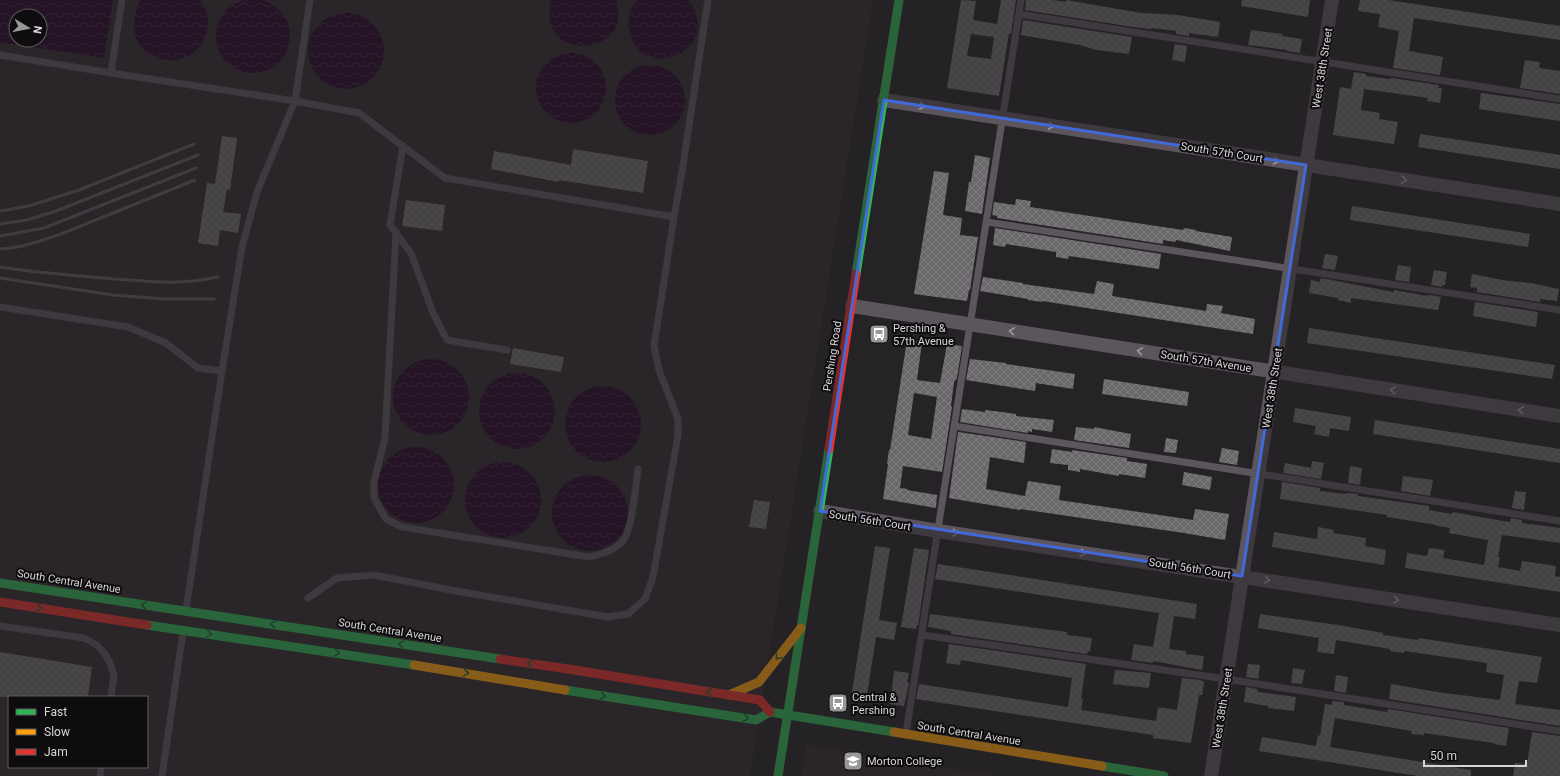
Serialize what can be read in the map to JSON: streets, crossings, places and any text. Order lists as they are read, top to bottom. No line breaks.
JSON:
{"streets":{"main road":["Pershing Road","South Central Avenue"],"street":["West 38th Street","South 57th Court","South 57th Avenue","South 56th Court"]},"crossings":[["West 38th Street","South 57th Court"],["West 38th Street","South 57th Avenue"],["West 38th Street","South 56th Court"],["South 57th Court","Pershing Road"],["Pershing Road","South 57th Avenue"],["Pershing Road","South 56th Court"],["Pershing Road","South Central Avenue"]],"one_way":["South 57th Court","South 57th Avenue","South 56th Court"],"places":{"bus stop":["Pershing & 57th Avenue","Central & Pershing"],"school or university":["Morton College"]},"legend":["Fast","Slow","Jam"],"scale_bar":"50 m","north":"right"}
